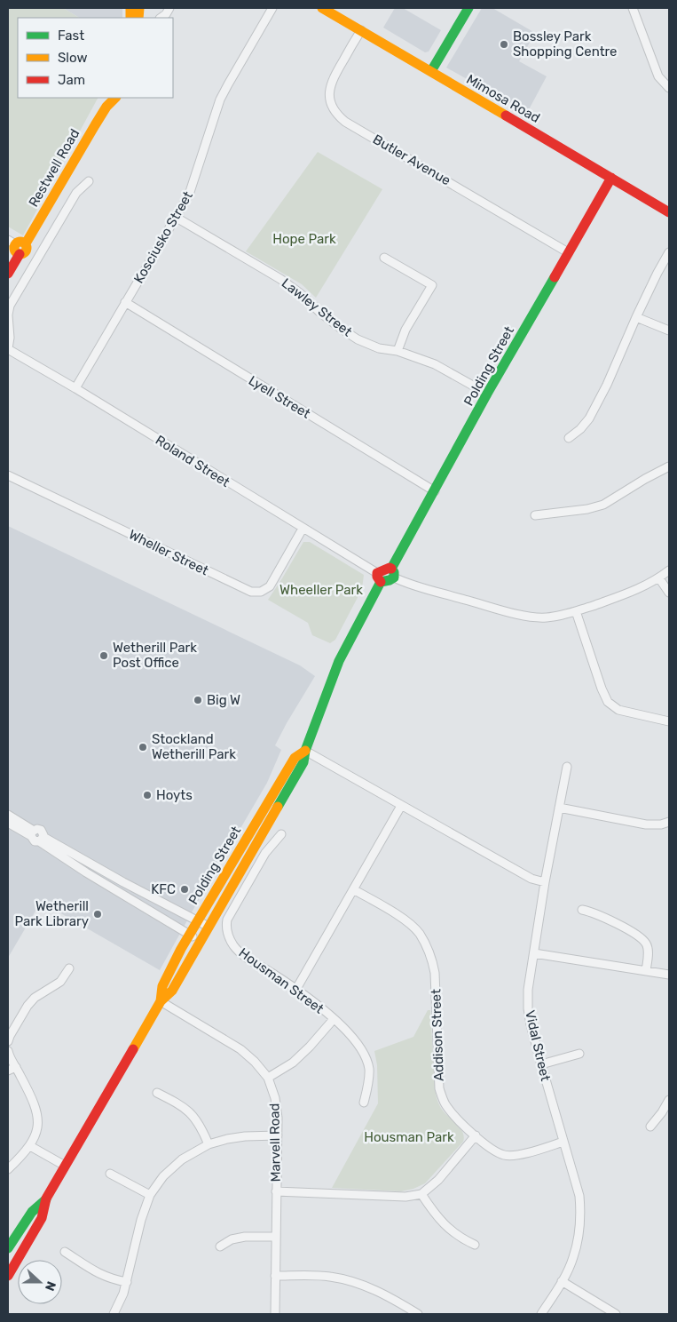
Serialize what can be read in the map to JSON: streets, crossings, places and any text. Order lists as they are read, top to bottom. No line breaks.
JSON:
{"streets":{"main road":["Mimosa Road","Restwell Road","Polding Street"],"street":["Butler Avenue","Kosciusko Street","Lawley Street","Lyell Street","Roland Street","Wheller Street","Housman Street","Addison Street","Vidal Street","Marvell Road"]},"crossings":[["Mimosa Road","Butler Avenue"],["Mimosa Road","Polding Street"],["Butler Avenue","Polding Street"],["Kosciusko Street","Lawley Street"],["Kosciusko Street","Lyell Street"],["Kosciusko Street","Roland Street"],["Lawley Street","Polding Street"],["Polding Street","Lyell Street"],["Polding Street","Roland Street"],["Polding Street","Marvell Road"],["Roland Street","Wheller Street"],["Addison Street","Vidal Street"]],"parks":["Hope Park","Wheeller Park","Housman Park"],"places":["Bossley Park Shopping Centre","Wetherill Park Post Office","Big W","Stockland Wetherill Park","Hoyts","KFC","Wetherill Park Library"],"legend":["Fast","Slow","Jam"],"north":"right"}
